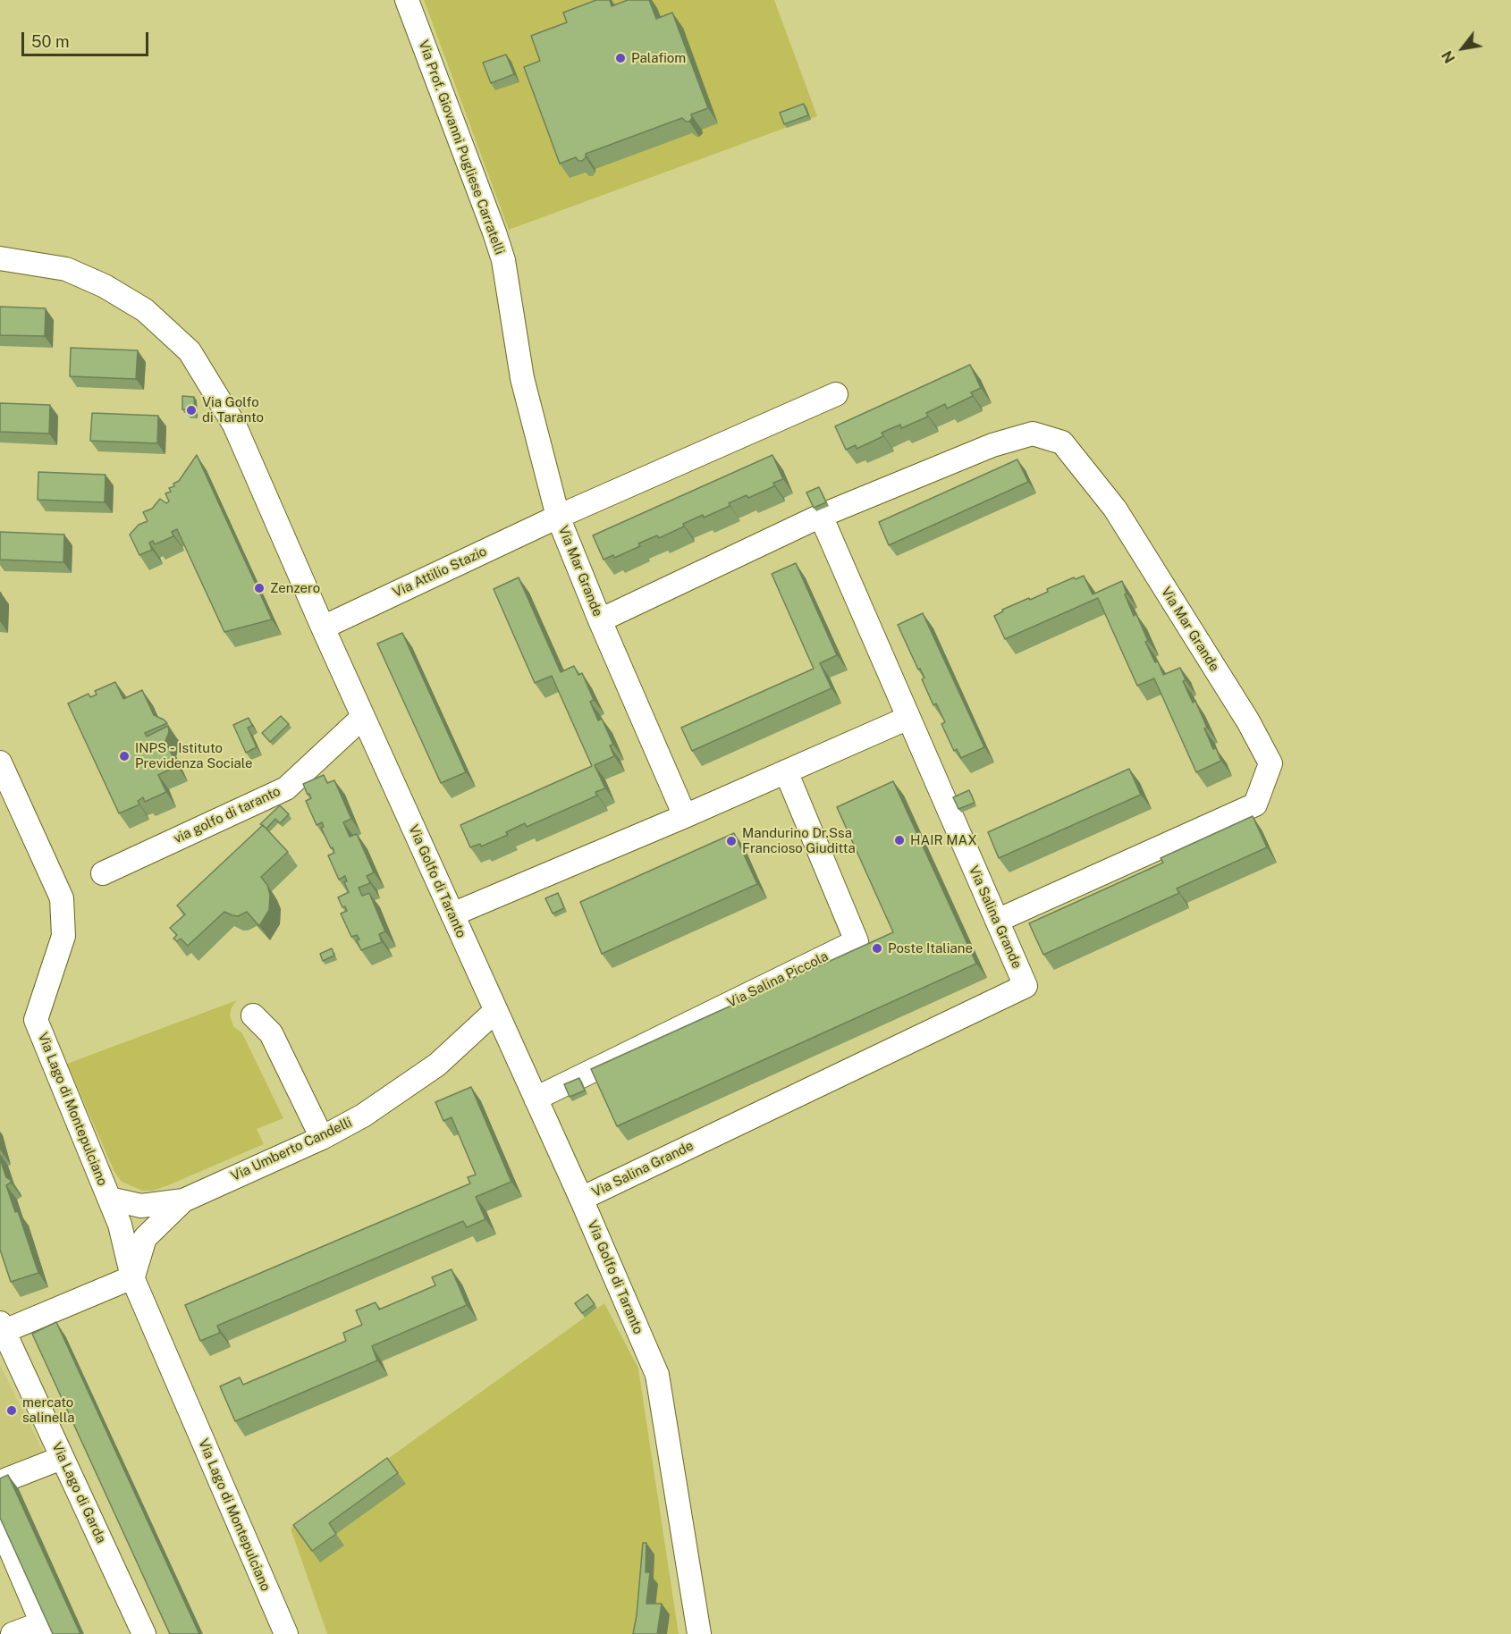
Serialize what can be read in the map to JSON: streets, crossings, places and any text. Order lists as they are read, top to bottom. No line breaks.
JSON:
{"streets":{"street":["Via Prof. Giovanni Pugliese Carratelli","Via Mar Grande","Via Attilio Stazio","via golfo di taranto","Via Golfo di Taranto","Via Salina Grande","Via Salina Piccola","Via Lago di Montepulciano","Via Umberto Candelli","Via Lago di Garda"]},"crossings":[["Via Prof. Giovanni Pugliese Carratelli","Via Mar Grande"],["Via Prof. Giovanni Pugliese Carratelli","Via Attilio Stazio"],["Via Mar Grande","Via Attilio Stazio"],["Via Mar Grande","Via Salina Grande"],["Via Attilio Stazio","Via Golfo di Taranto"],["via golfo di taranto","Via Golfo di Taranto"],["Via Golfo di Taranto","Via Salina Grande"],["Via Golfo di Taranto","Via Salina Piccola"],["Via Golfo di Taranto","Via Umberto Candelli"],["Via Lago di Montepulciano","Via Umberto Candelli"]],"places":["Palafiom","Via Golfo di Taranto","Zenzero","INPS - Istituto Previdenza Sociale","HAIR MAX","Mandurino Dr.Ssa Francioso Giuditta","Poste Italiane","mercato salinella"],"scale_bar":"50 m","north":"bottom left"}
